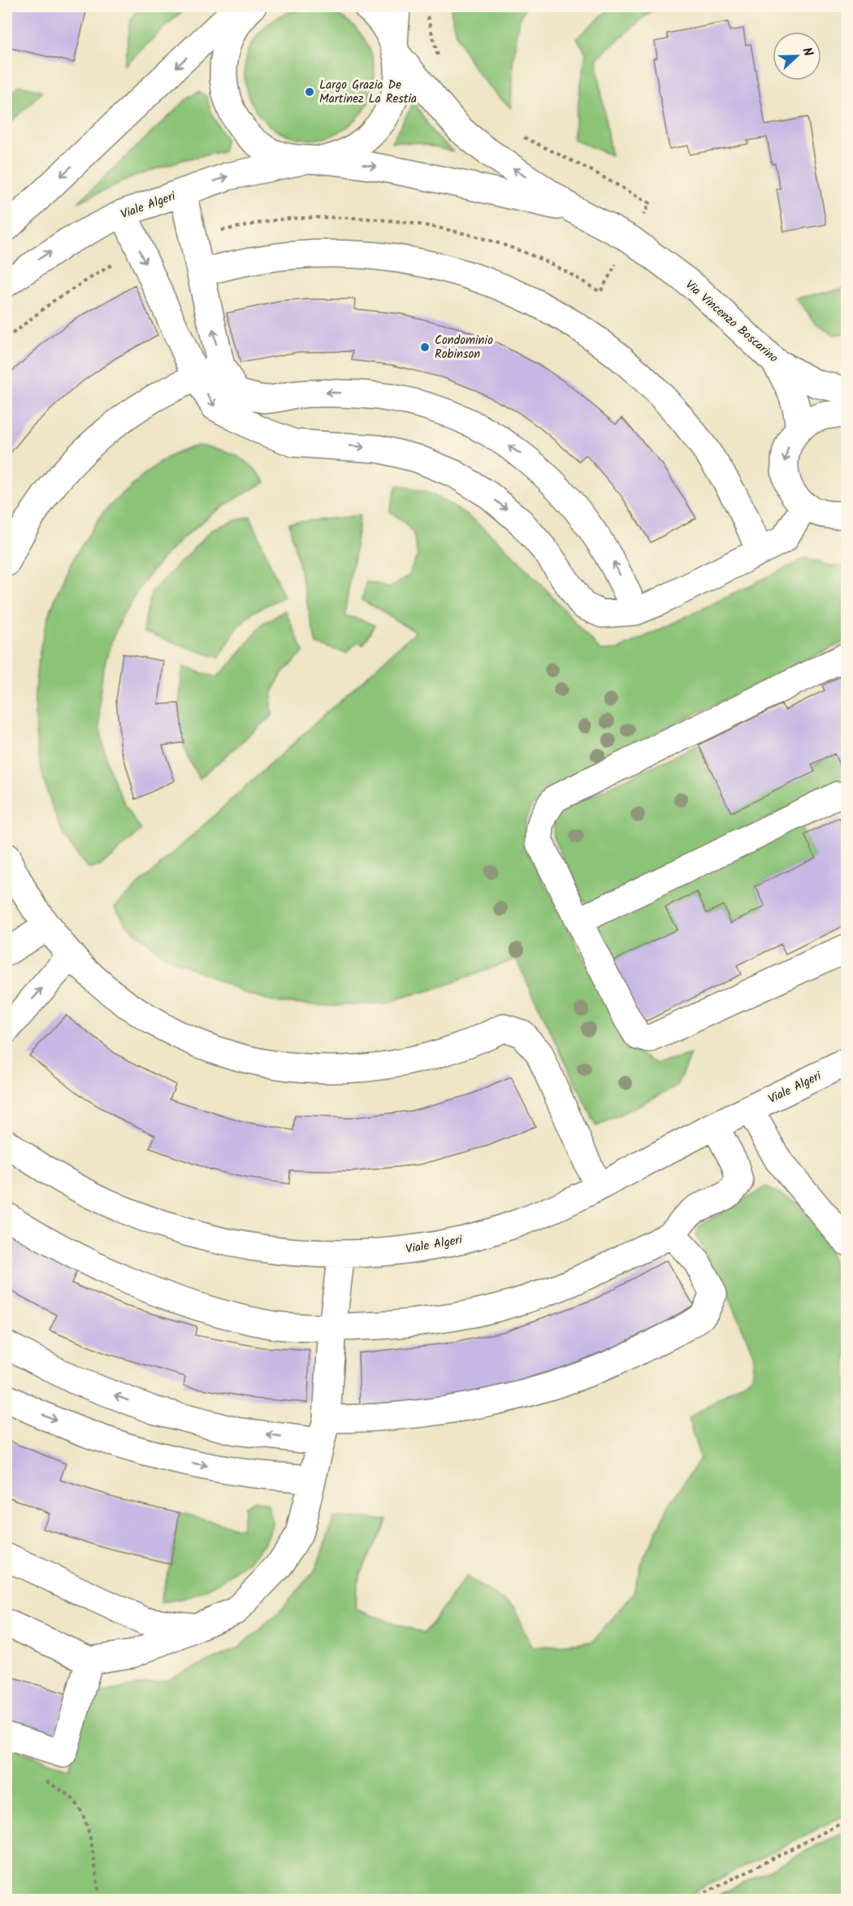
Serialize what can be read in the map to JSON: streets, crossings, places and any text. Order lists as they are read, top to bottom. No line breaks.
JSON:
{"streets":{"street":["Viale Algeri","Via Vincenzo Boscarino"]},"places":["Largo Grazia De Martinez La Restia","Condominio Robinson"],"north":"right"}
